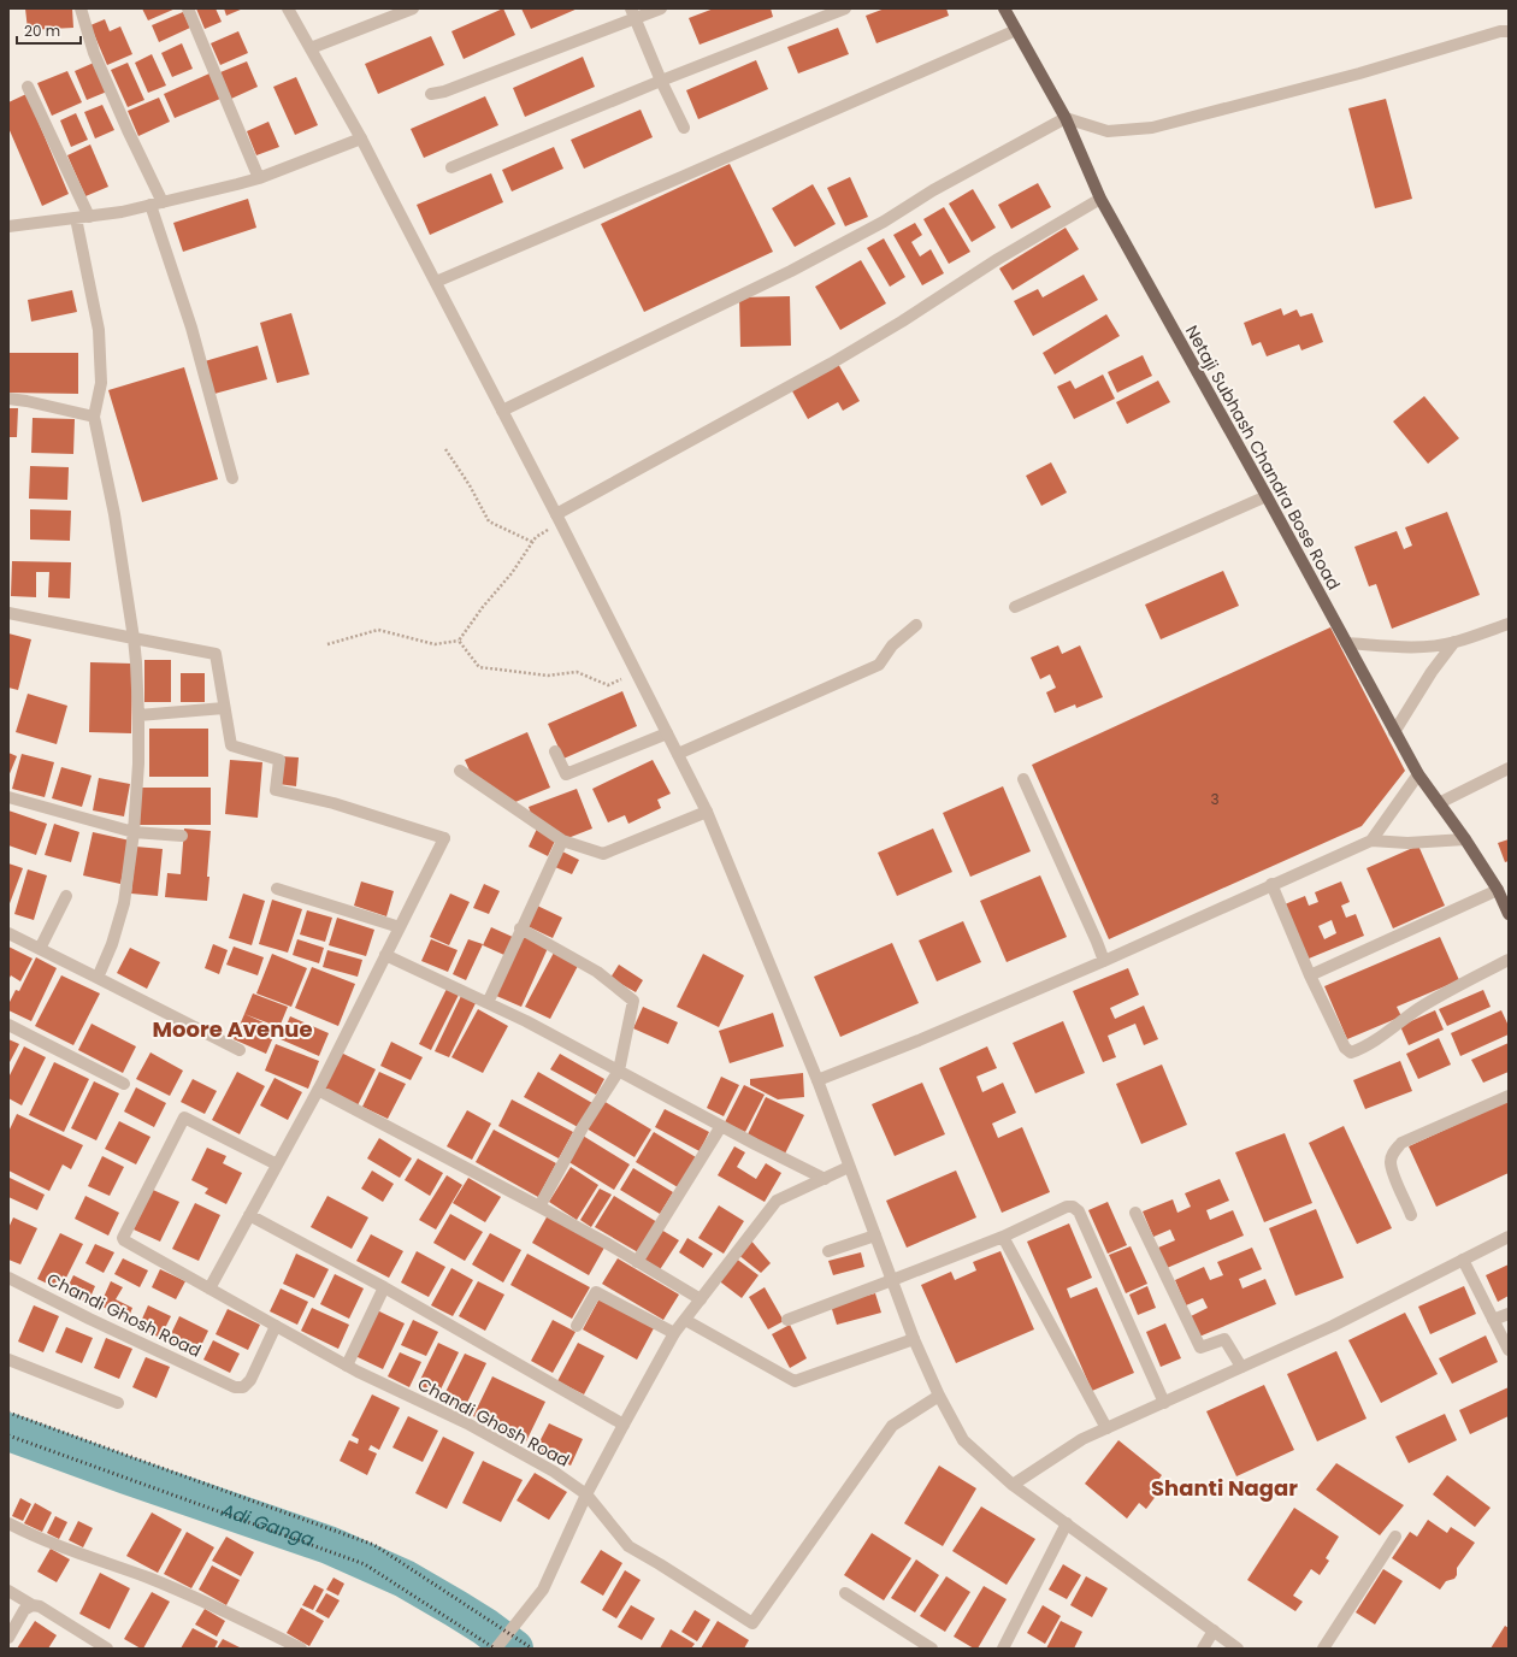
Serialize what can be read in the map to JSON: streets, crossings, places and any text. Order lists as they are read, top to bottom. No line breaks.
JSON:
{"streets":{"main road":["Netaji Subhash Chandra Bose Road"],"street":["Chandi Ghosh Road"]},"districts":["Moore Avenue","Shanti Nagar"],"water":["Adi Ganga"],"house_numbers":["3"],"scale_bar":"20 m"}
